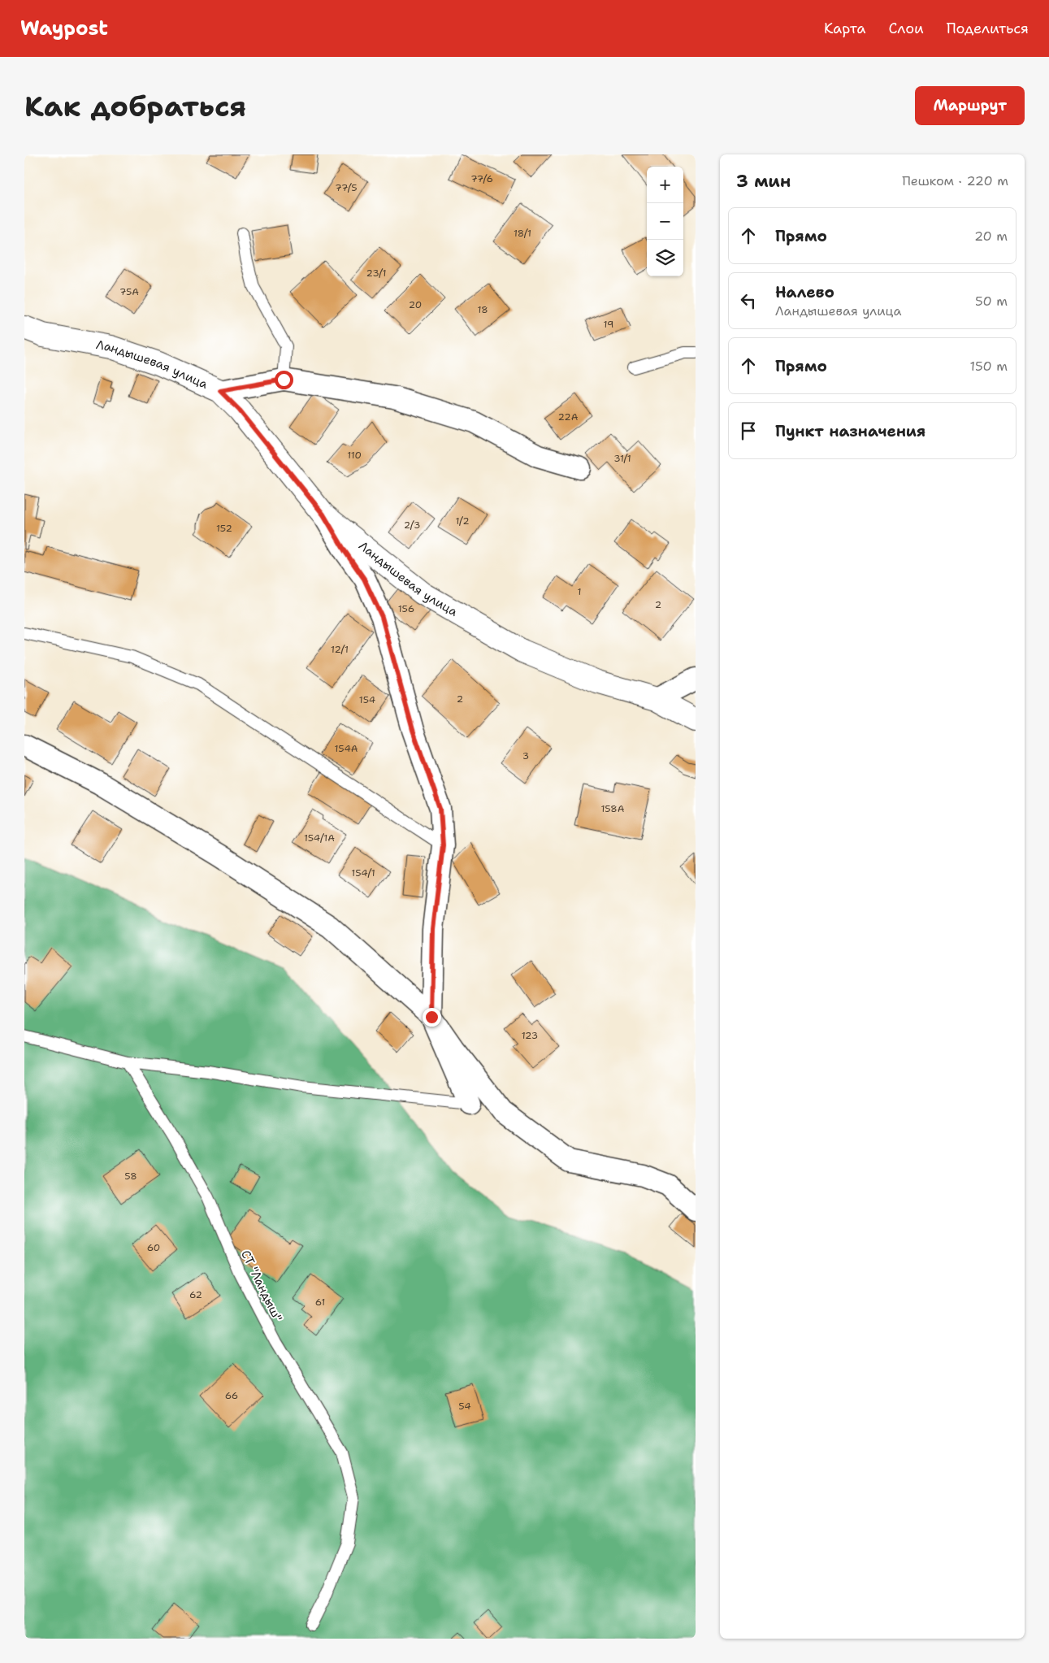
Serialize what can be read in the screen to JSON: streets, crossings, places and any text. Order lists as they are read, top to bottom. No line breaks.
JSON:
{"streets":{"street":["Ландышевая улица"],"lane":["СТ \"Ландыш\""]},"house_numbers":["77/6","77/5","18/1","23/1","75А","20","18","19","22А","110","31/1","1/2","2/3","152","1","2","156","12/1","2","154","154А","3","158А","154/1А","154/1","123","58","60","62","61","66","54"],"page":{"header":"Waypost","nav":["Карта","Слои","Поделиться"],"buttons":"Маршрут","title":"Как добраться","heading":["3 мин","Пешком · 220 m"],"map_buttons":["+","−"],"list":[["Прямо","20 m"],["Налево","Ландышевая улица","50 m"],["Прямо","150 m"],"Пункт назначения"]}}
